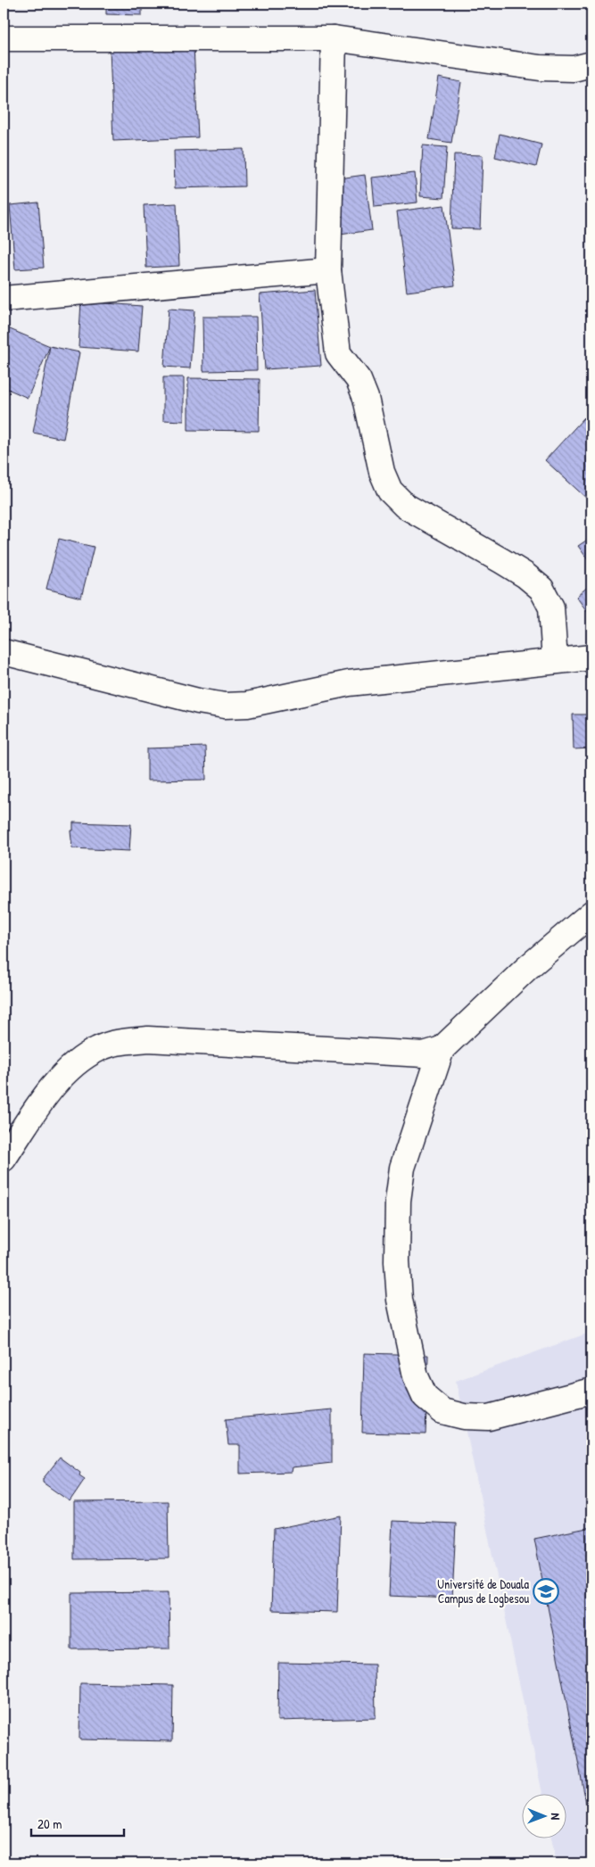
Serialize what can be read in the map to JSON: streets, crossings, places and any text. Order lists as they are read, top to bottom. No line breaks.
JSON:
{"places":{"school or university":["Université de Douala Campus de Logbesou"]},"scale_bar":"20 m","north":"right"}
